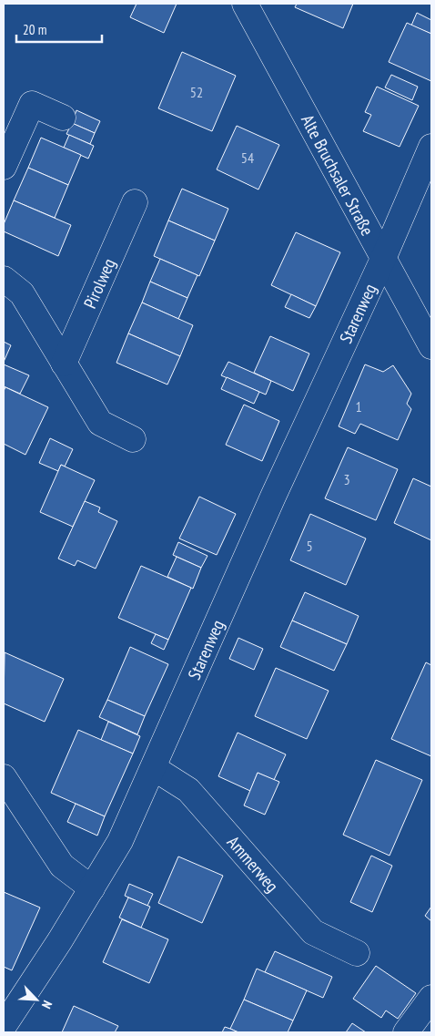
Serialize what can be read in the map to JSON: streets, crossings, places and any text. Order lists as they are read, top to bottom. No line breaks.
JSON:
{"streets":{"street":["Alte Bruchsaler Straße","Pirolweg","Starenweg","Ammerweg"]},"crossings":[["Alte Bruchsaler Straße","Starenweg"],["Starenweg","Ammerweg"]],"house_numbers":["52","54","1","3","5"],"scale_bar":"20 m","north":"bottom right"}
